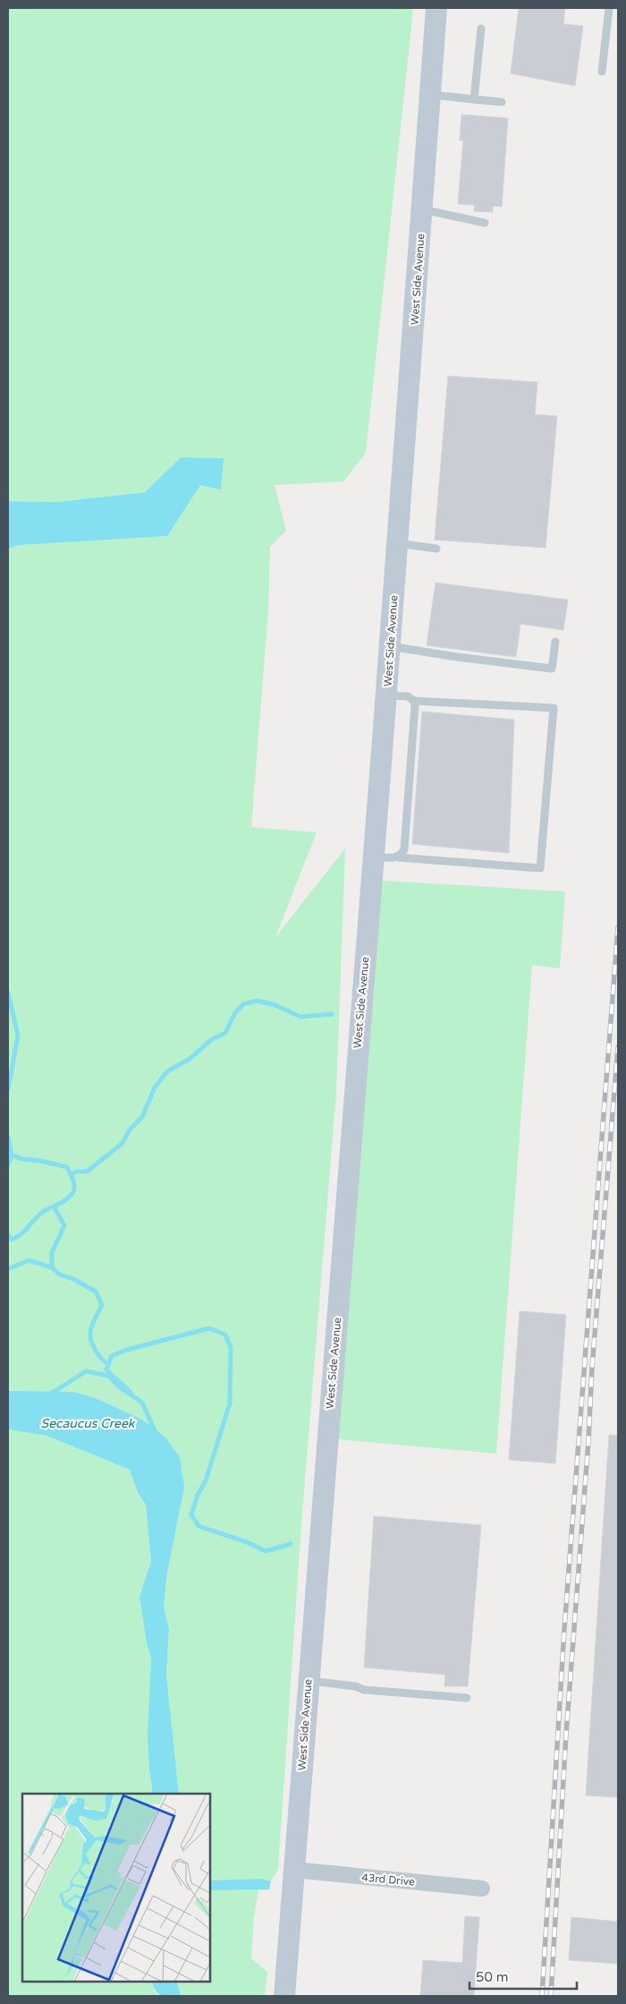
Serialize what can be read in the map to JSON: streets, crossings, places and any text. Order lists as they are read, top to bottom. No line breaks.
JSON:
{"streets":{"street":["West Side Avenue","43rd Drive"]},"crossings":[["West Side Avenue","43rd Drive"]],"water":["Secaucus Creek"],"scale_bar":"50 m"}
